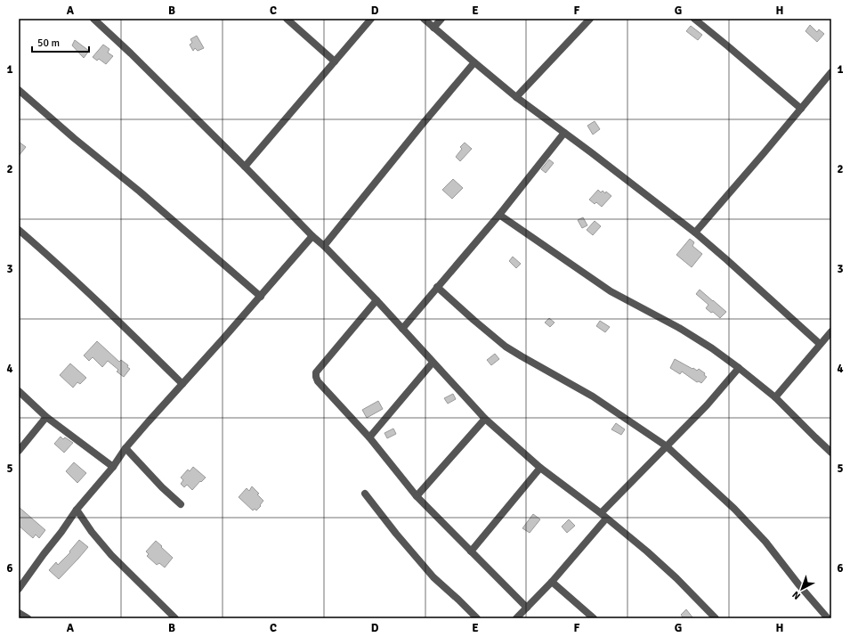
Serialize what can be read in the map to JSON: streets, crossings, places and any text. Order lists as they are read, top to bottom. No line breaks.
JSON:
{"scale_bar":"50 m","north":"bottom left","grid":{"columns":["A","B","C","D","E","F","G","H"],"rows":["1","2","3","4","5","6"]}}
